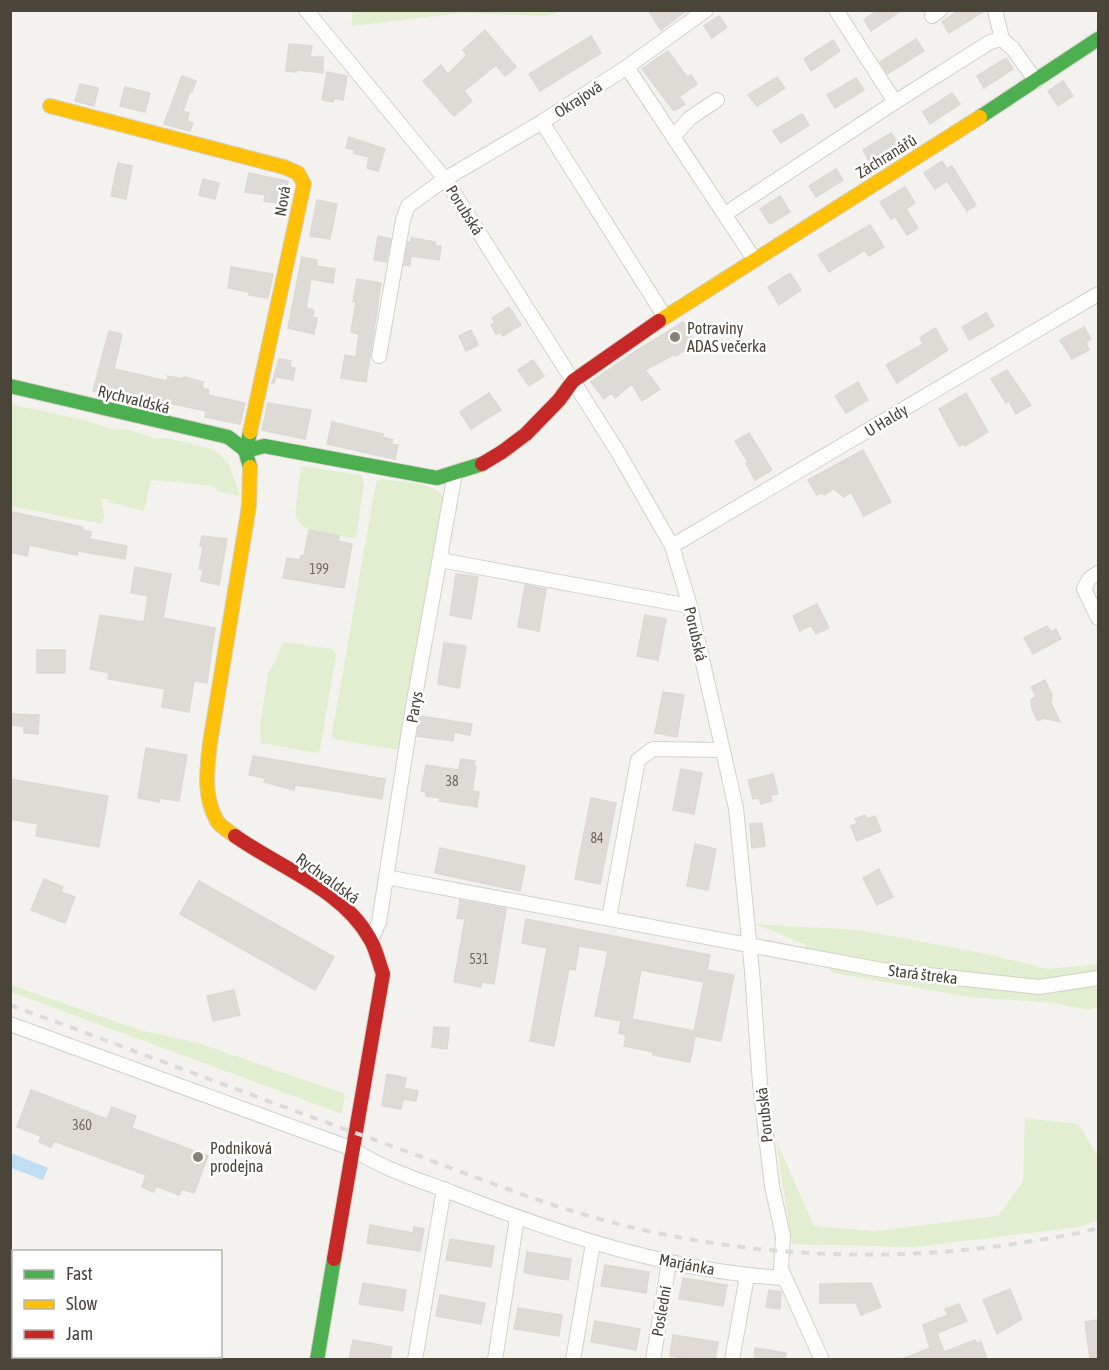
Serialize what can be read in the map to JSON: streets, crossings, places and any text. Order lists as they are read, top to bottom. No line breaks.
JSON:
{"streets":{"street":["Okrajová","Záchranářů","Nová","Porubská","Rychvaldská","U Haldy","Parys","Stará štreka","Marjánka","Poslední"]},"crossings":[["Okrajová","Porubská"],["Záchranářů","Porubská"],["Nová","Rychvaldská"],["Porubská","U Haldy"],["Porubská","Stará štreka"],["Porubská","Marjánka"],["Rychvaldská","Parys"],["Rychvaldská","Marjánka"],["Parys","Stará štreka"],["Marjánka","Poslední"]],"places":["Potraviny ADAS večerka","Podniková prodejna"],"house_numbers":["199","38","84","531","360"],"legend":["Fast","Slow","Jam"]}
